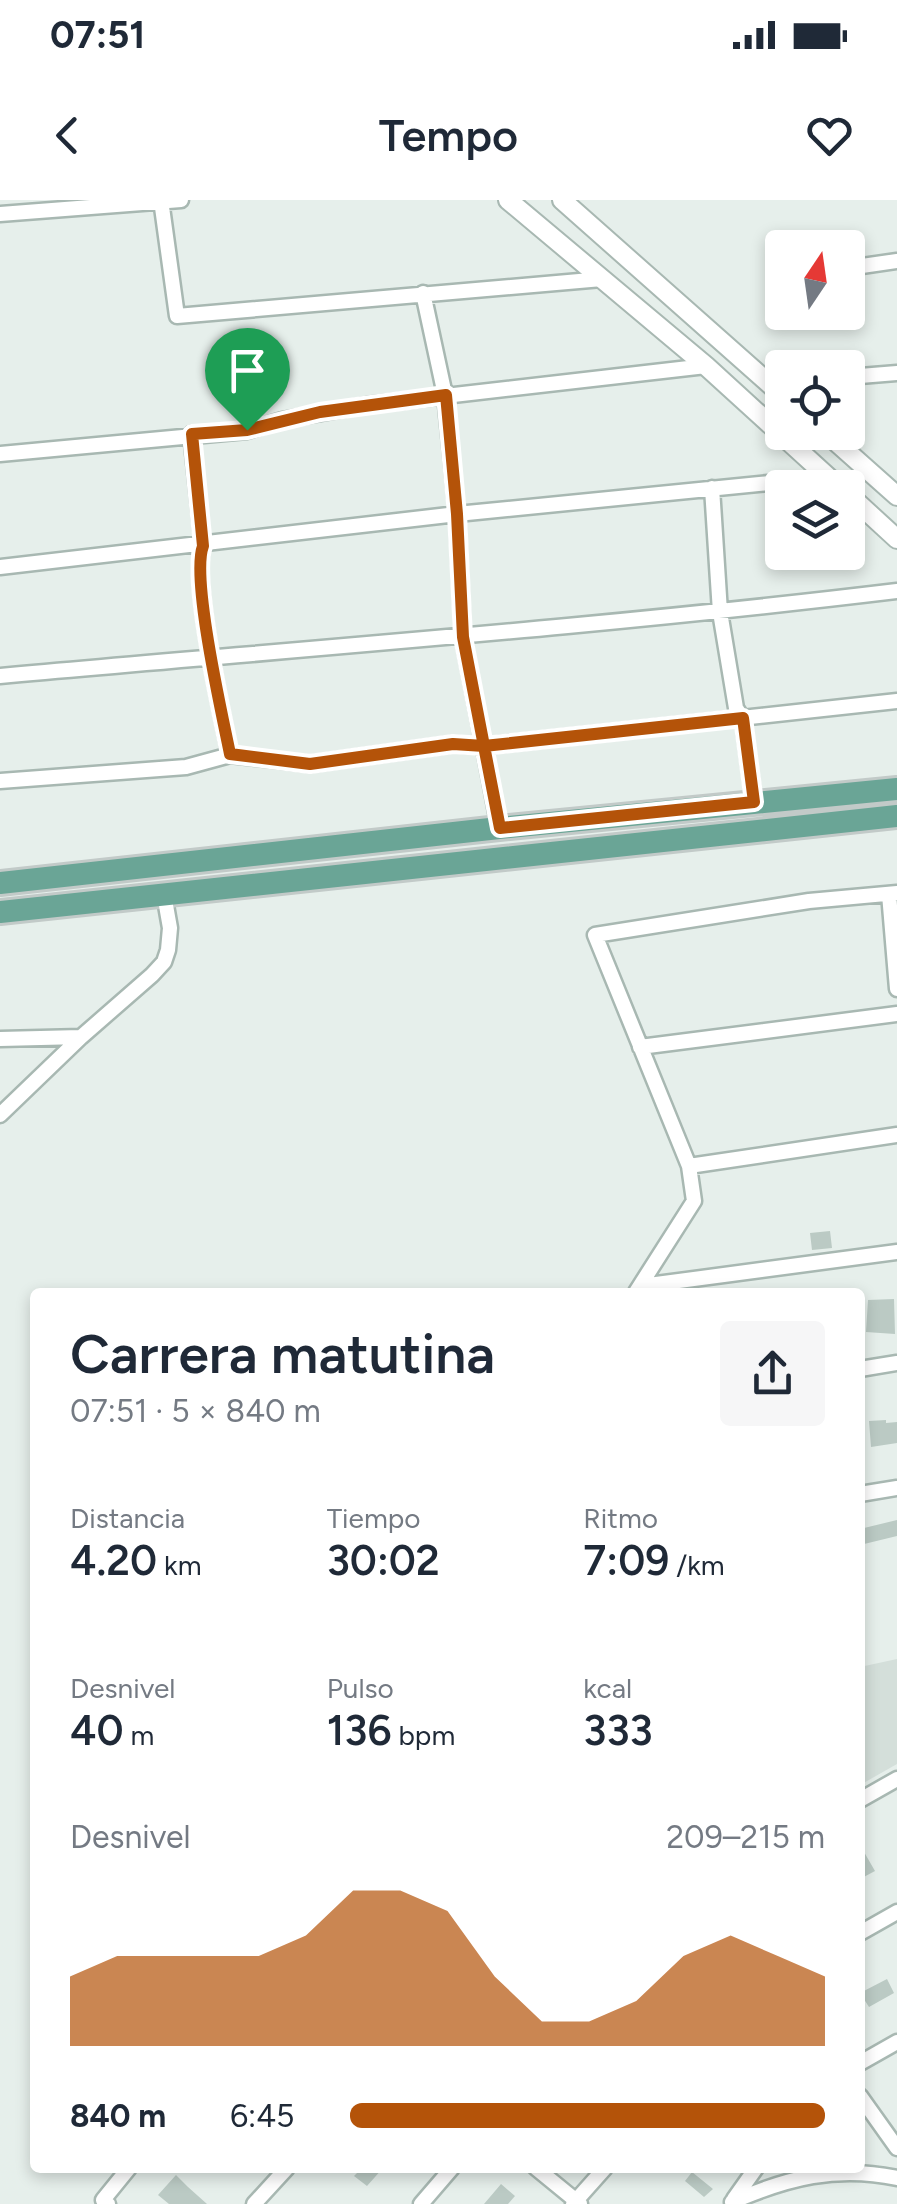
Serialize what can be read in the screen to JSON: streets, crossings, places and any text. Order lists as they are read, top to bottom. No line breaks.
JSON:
{"north":"top","page":{"status":"07:51","header":"Tempo","heading":["Carrera matutina","07:51 · 5 × 840 m"],"stats":[["Distancia","4.20 km"],["Tiempo","30:02"],["Ritmo","7:09 /km"],["Desnivel","40 m"],["Pulso","136 bpm"],["kcal","333"]],"chart":["Desnivel","209–215 m"],"list":[{"name":"840 m","note":"6:45"}]}}
